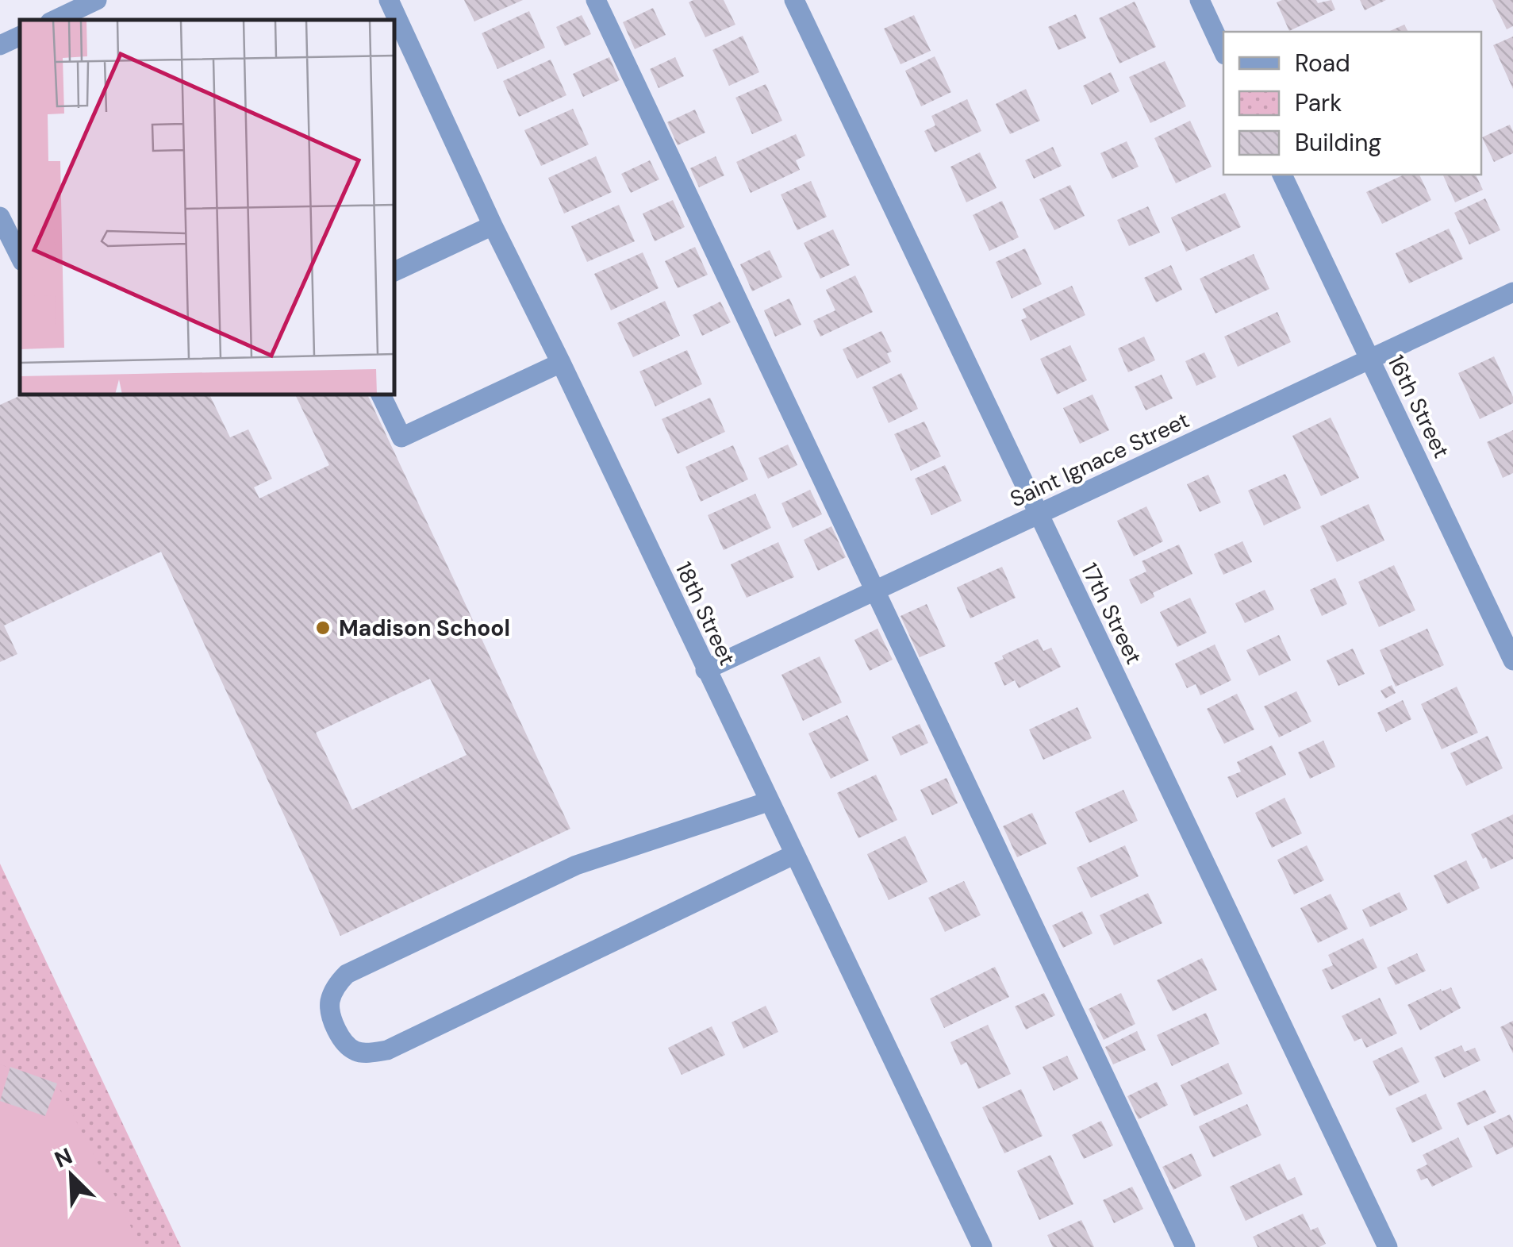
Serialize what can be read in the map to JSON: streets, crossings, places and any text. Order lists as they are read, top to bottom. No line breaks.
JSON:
{"streets":{"street":["16th Street","Saint Ignace Street","18th Street","17th Street"]},"crossings":[["16th Street","Saint Ignace Street"],["Saint Ignace Street","18th Street"],["Saint Ignace Street","17th Street"]],"places":["Madison School"],"legend":["Road","Park","Building"],"north":"top left"}
